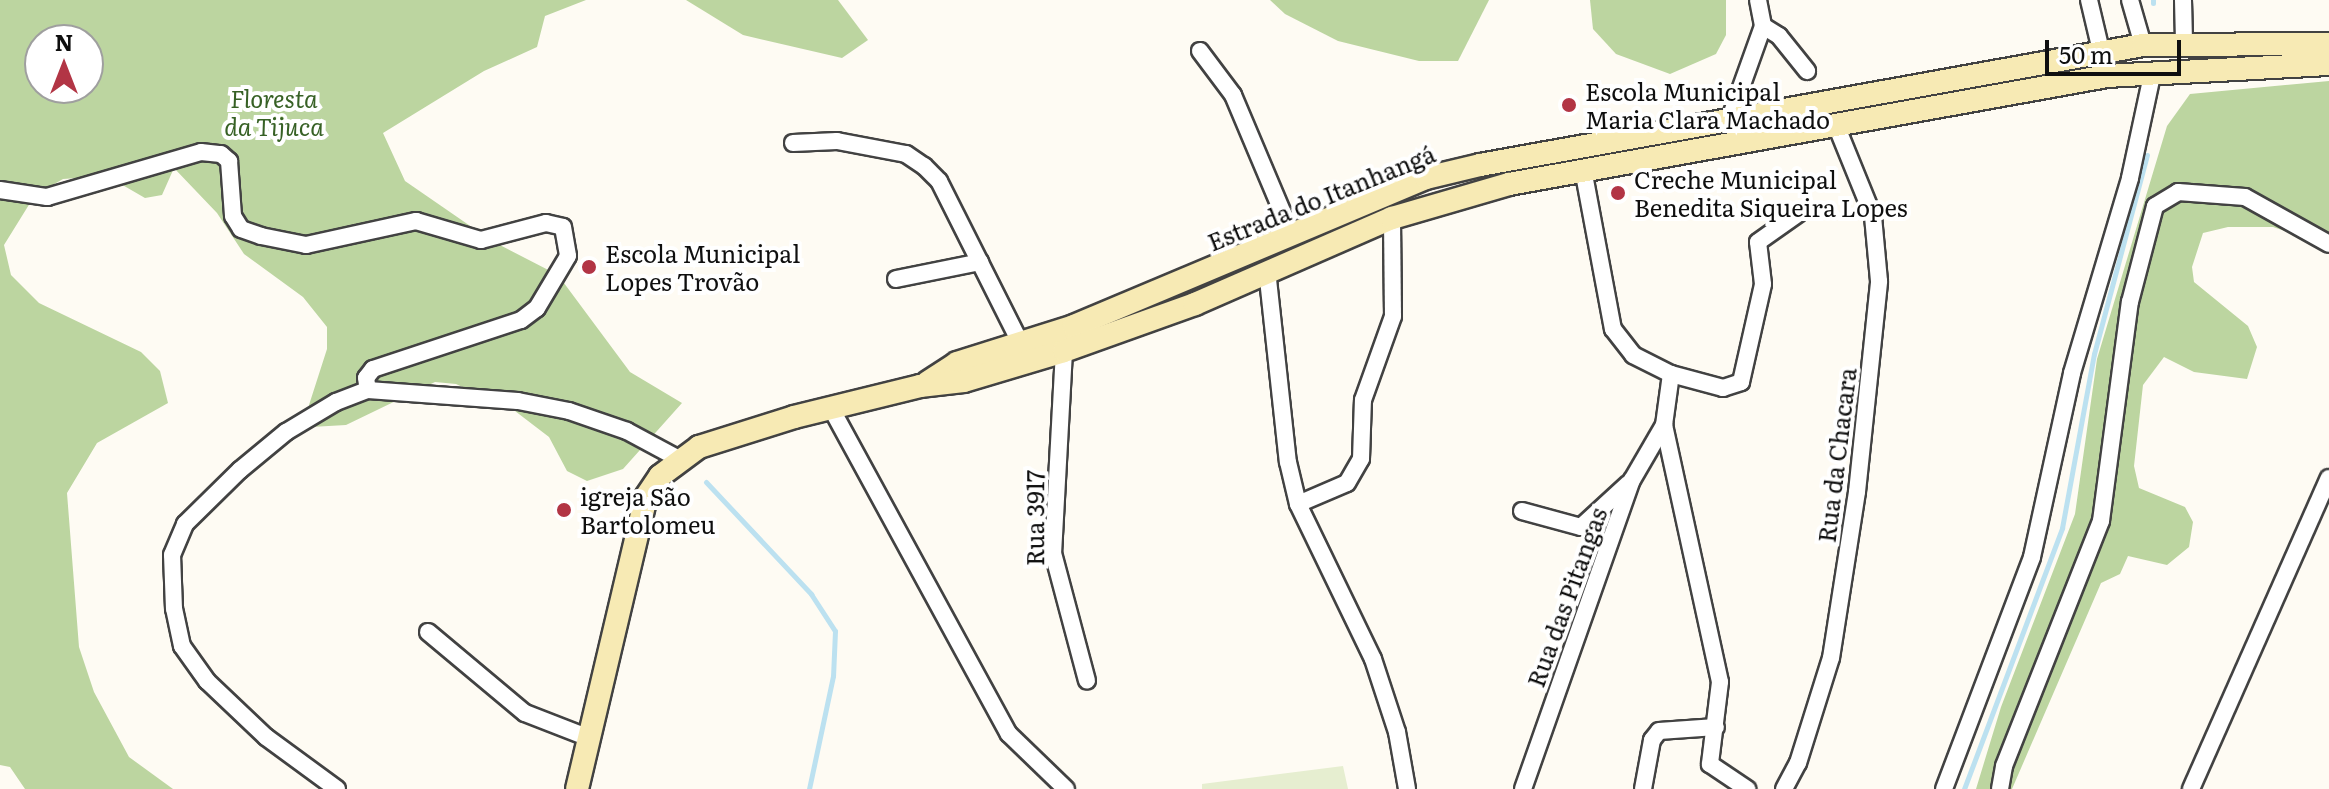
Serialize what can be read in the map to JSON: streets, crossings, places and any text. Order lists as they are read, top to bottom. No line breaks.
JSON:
{"streets":{"main road":["Estrada do Itanhangá"],"street":["Rua da Chacara","Rua 3917","Rua das Pitangas"]},"crossings":[["Estrada do Itanhangá","Rua da Chacara"],["Estrada do Itanhangá","Rua 3917"]],"parks":["Floresta da Tijuca"],"places":["Escola Municipal Maria Clara Machado","Creche Municipal Benedita Siqueira Lopes","Escola Municipal Lopes Trovão","igreja São Bartolomeu"],"scale_bar":"50 m","north":"top"}
